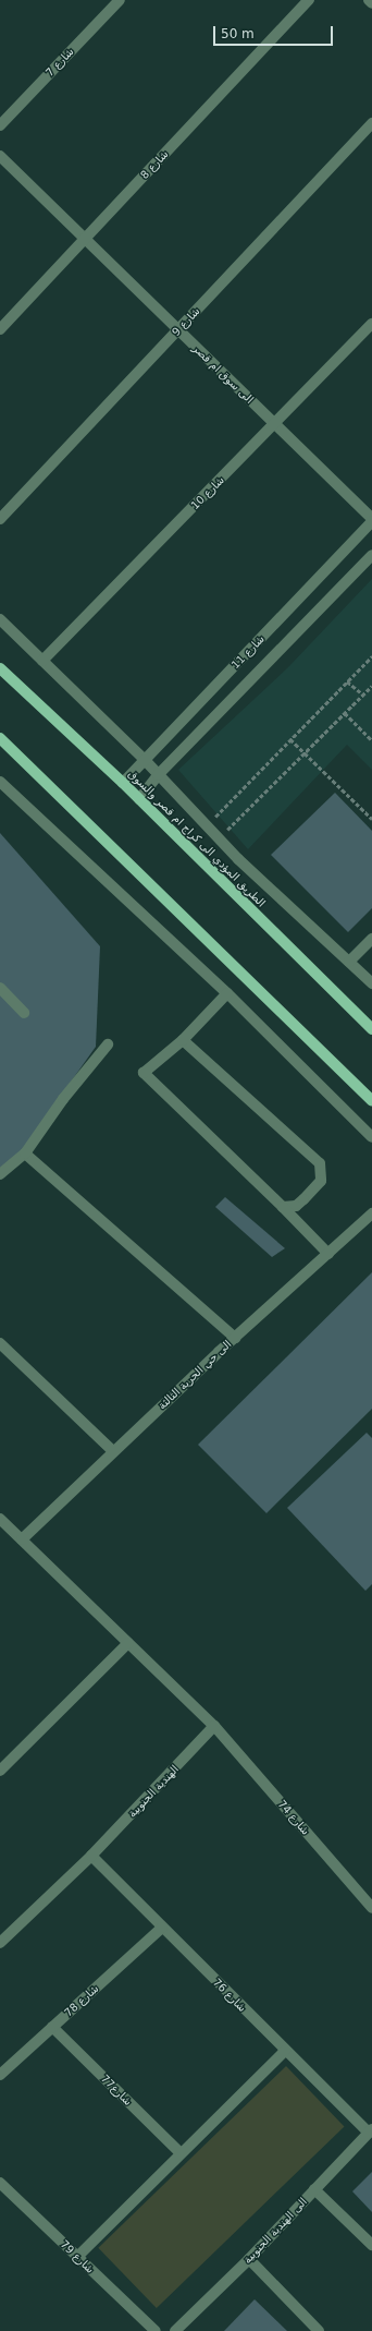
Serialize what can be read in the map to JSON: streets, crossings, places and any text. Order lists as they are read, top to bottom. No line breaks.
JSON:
{"streets":{"main road":["الطريق المؤدي الى كراج ام قصر والسوق"],"street":["شارع 7","شارع 8","شارع 9","الى سوق ام قصر","شارع 10","شارع 11","الى حي الحرية الثالثة","الهندية الجنوبية","شارع 74","شارع 76","شارع 78","شارع77","الى الهندية الجنوبية","شارع 79"]},"crossings":[["شارع 8","الى سوق ام قصر"],["شارع 9","الى سوق ام قصر"],["الى سوق ام قصر","شارع 10"],["الى سوق ام قصر","شارع 11"],["شارع 11","الطريق المؤدي الى كراج ام قصر والسوق"],["الى حي الحرية الثالثة","شارع 74"],["الهندية الجنوبية","شارع 74"],["الهندية الجنوبية","شارع 76"],["شارع 76","شارع 78"],["شارع 76","الى الهندية الجنوبية"],["شارع 78","شارع77"]],"scale_bar":"50 m"}
